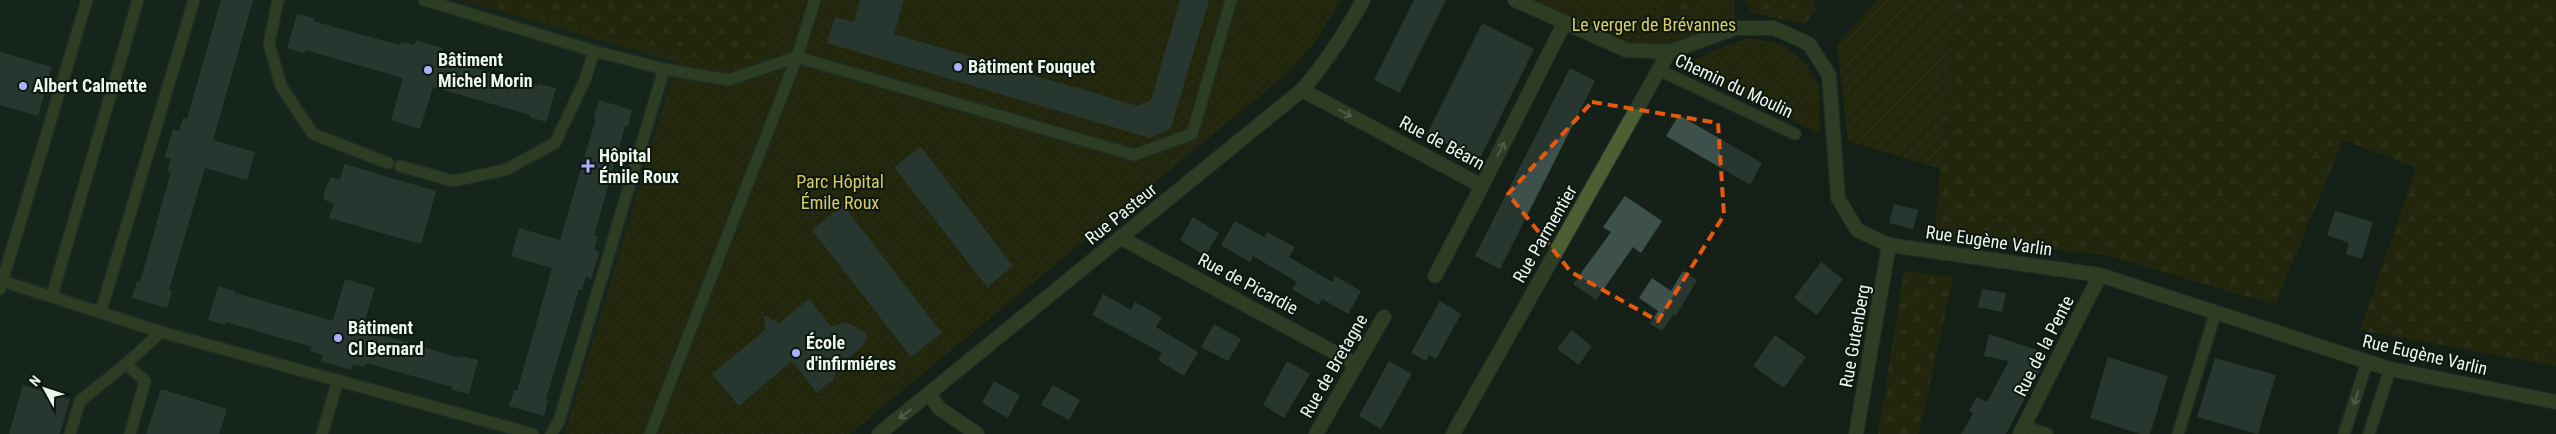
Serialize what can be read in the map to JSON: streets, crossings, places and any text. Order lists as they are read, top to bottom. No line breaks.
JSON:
{"streets":{"street":["Rue de Béarn","Rue Pasteur","Rue Parmentier","Rue Eugène Varlin","Rue de Picardie","Rue Gutenberg","Rue de la Pente","Rue de Bretagne"],"lane":["Chemin du Moulin"]},"crossings":[["Chemin du Moulin","Rue Parmentier"],["Rue de Béarn","Rue Pasteur"],["Rue de Béarn","Rue Eugène Varlin"],["Rue Pasteur","Rue de Picardie"],["Rue Parmentier","Rue Eugène Varlin"],["Rue Eugène Varlin","Rue Gutenberg"],["Rue Eugène Varlin","Rue de la Pente"],["Rue de Picardie","Rue de Bretagne"]],"parks":["Le verger de Brévannes","Parc Hôpital Émile Roux"],"places":{"other":["Bâtiment Fouquet","Bâtiment Michel Morin","Albert Calmette","Bâtiment Cl Bernard","École d'infirmiéres"],"health":["Hôpital Émile Roux"]},"north":"top left"}
